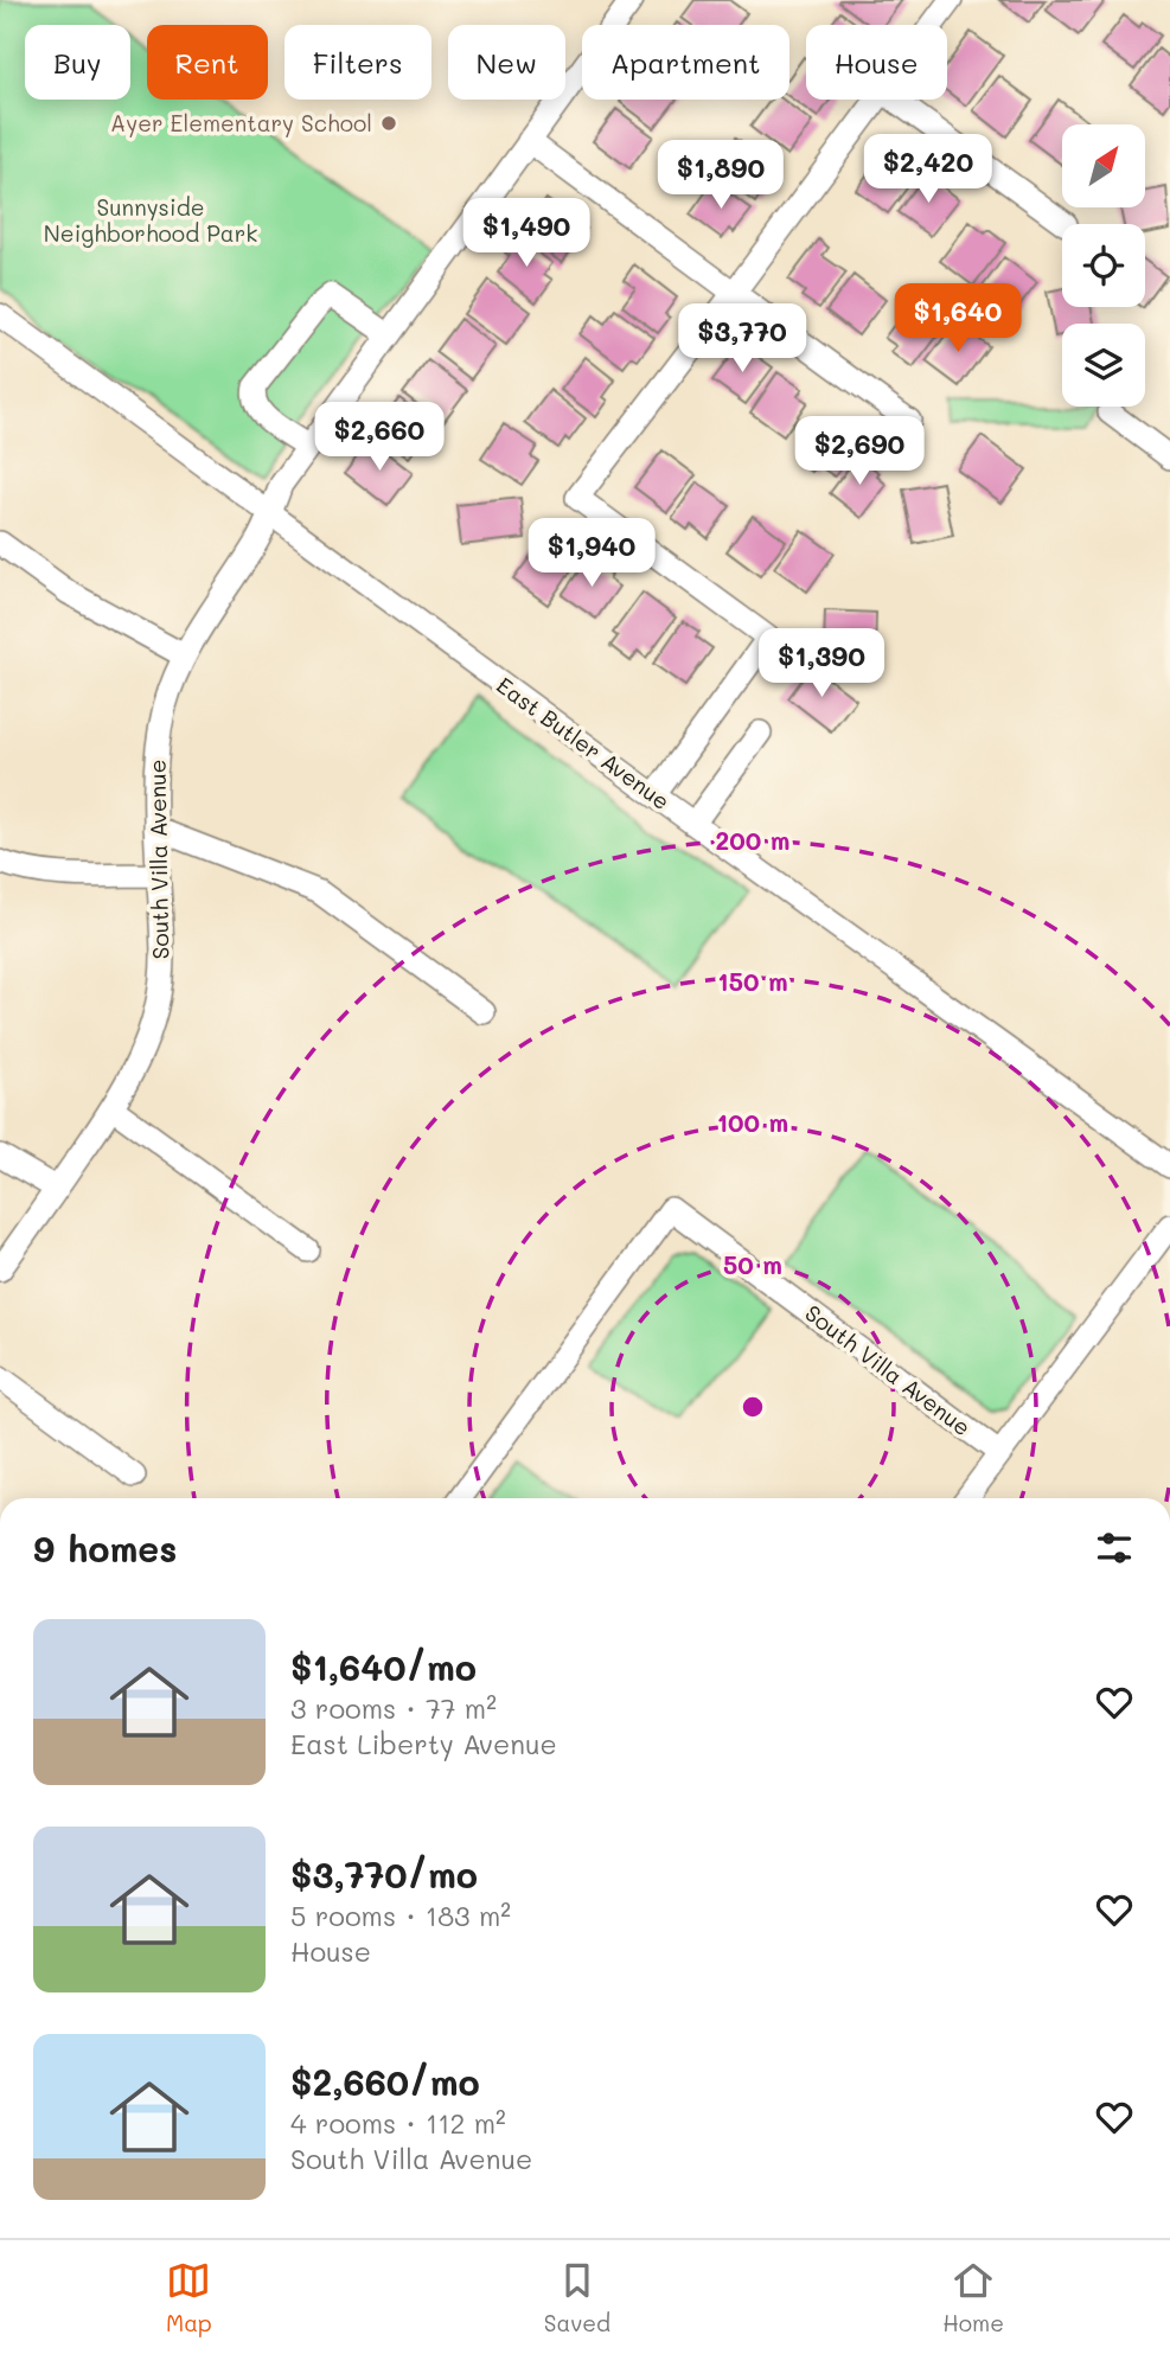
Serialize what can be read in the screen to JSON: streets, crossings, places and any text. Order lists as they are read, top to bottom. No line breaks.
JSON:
{"streets":{"street":["East Butler Avenue","South Villa Avenue"]},"crossings":[["East Butler Avenue","South Villa Avenue"]],"parks":["Sunnyside Neighborhood Park"],"places":["Ayer Elementary School"],"north":"top right","page":{"chip":["Buy","Rent","Filters","New","Apartment","House"],"price":["$2,420","$1,890","$1,490","$1,640","$3,770","$2,660","$2,690","$1,940","$1,390"],"heading":"9 homes","list":[{"name":"$1,640/mo","note":"3 rooms · 77 m² · East Liberty Avenue"},{"name":"$3,770/mo","note":"5 rooms · 183 m² · House"},{"name":"$2,660/mo","note":"4 rooms · 112 m² · South Villa Avenue"}],"tabs":["Map","Saved","Home"]},"rings":["200 m","150 m","100 m","50 m"]}
